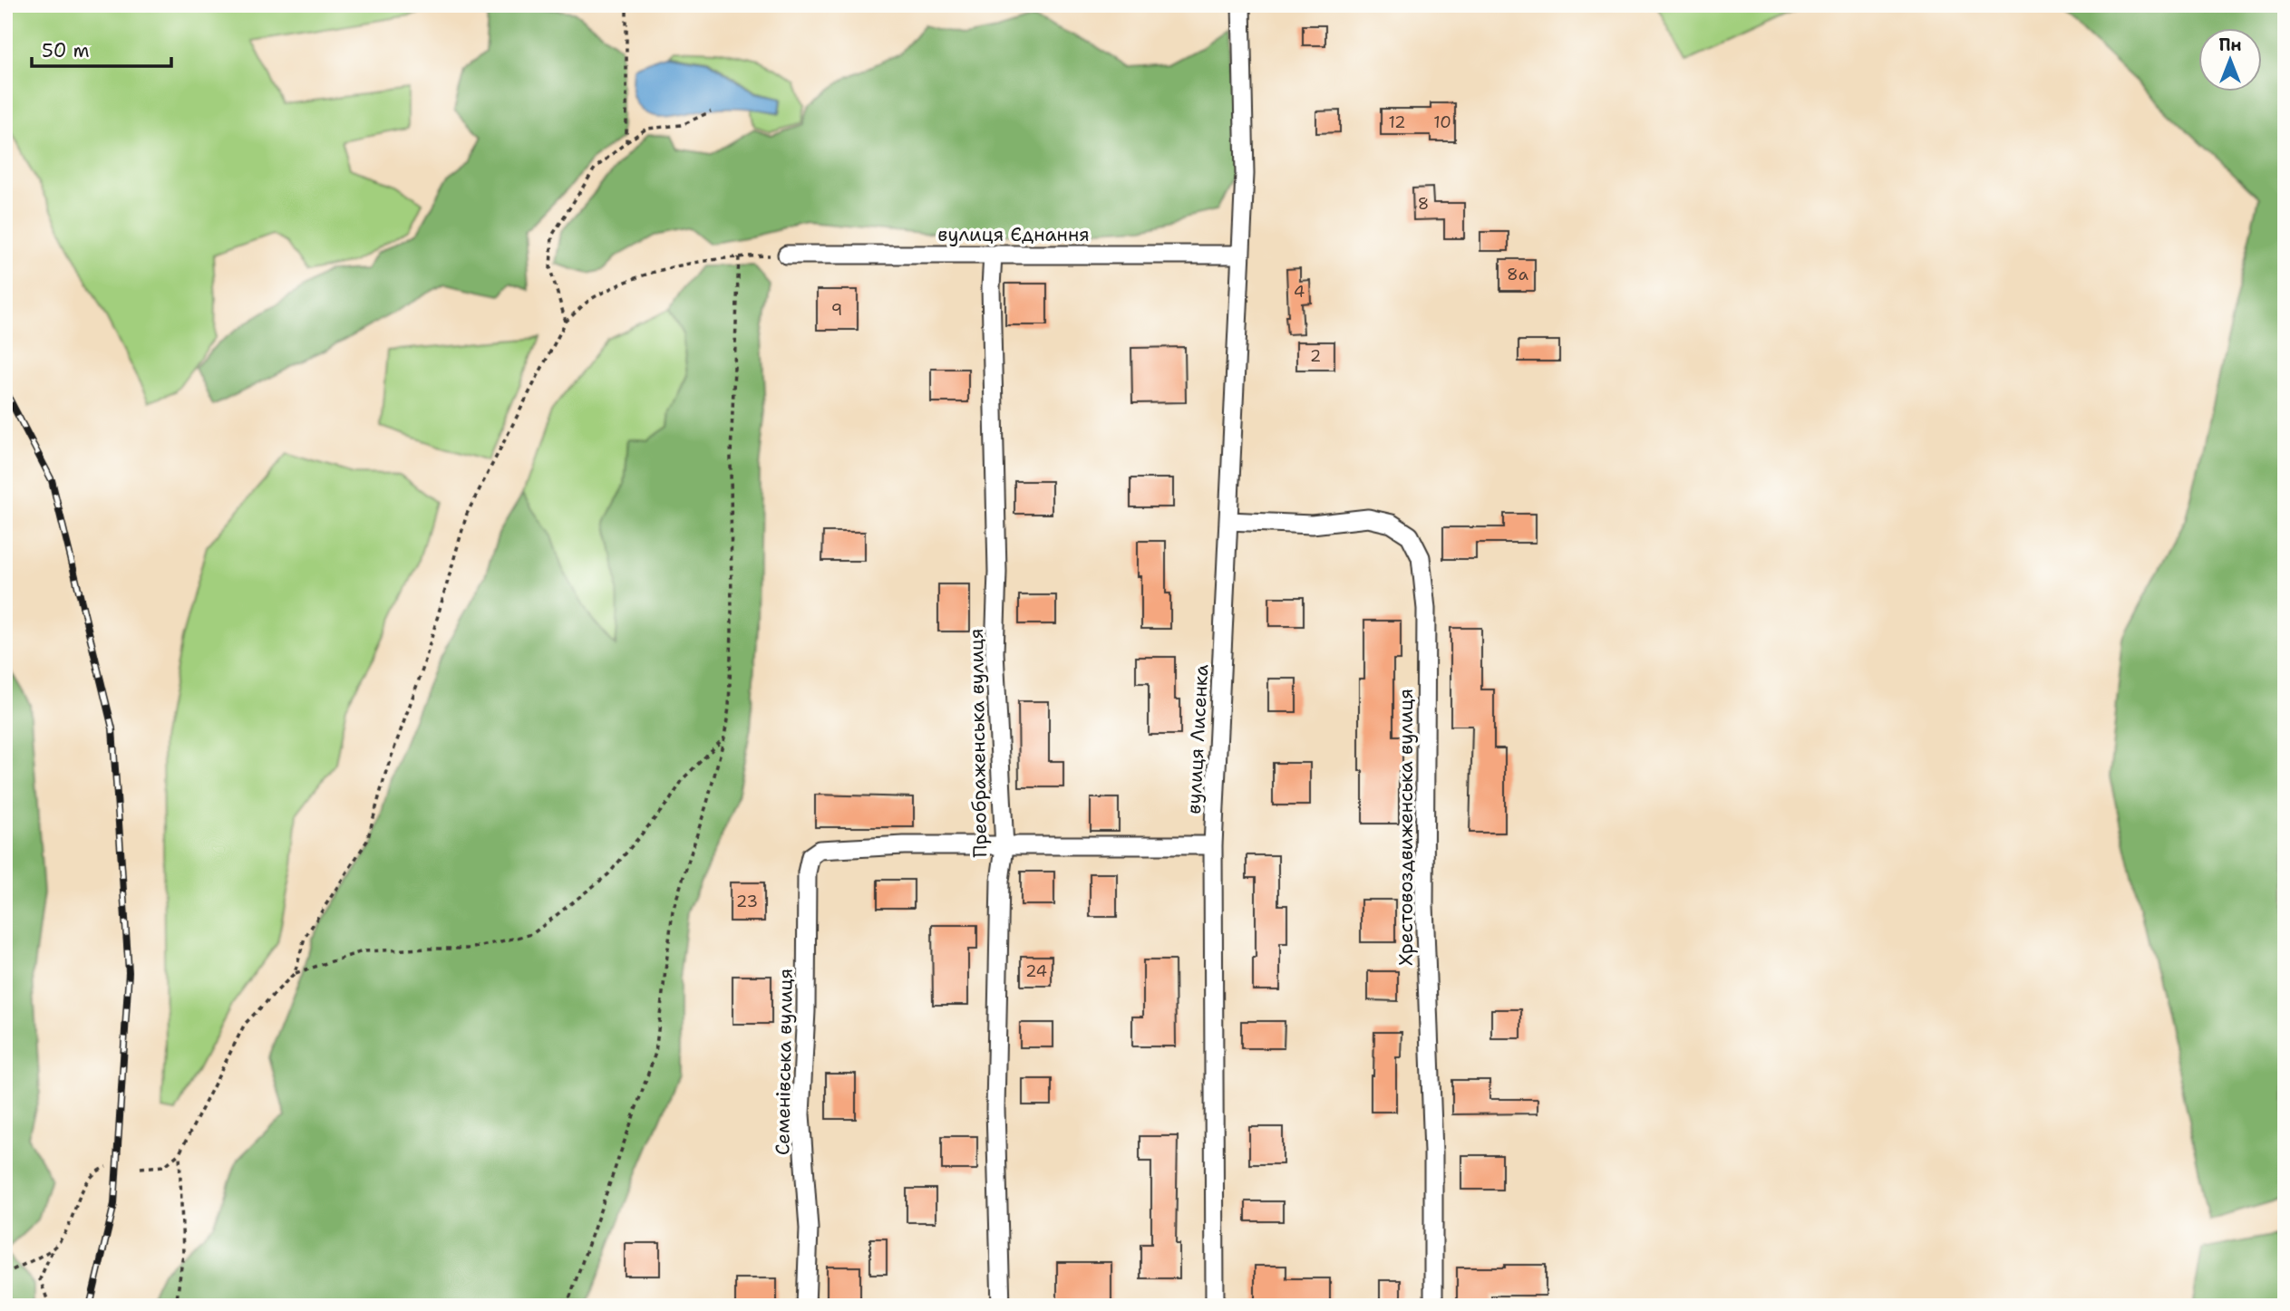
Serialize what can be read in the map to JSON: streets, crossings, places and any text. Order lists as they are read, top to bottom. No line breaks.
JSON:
{"streets":{"street":["вулиця Єднання","вулиця Лисенка","Преображенська вулиця","Хрестовоздвиженська вулиця","Семенівська вулиця"]},"crossings":[["вулиця Єднання","вулиця Лисенка"],["вулиця Єднання","Преображенська вулиця"],["вулиця Лисенка","Хрестовоздвиженська вулиця"],["Преображенська вулиця","Семенівська вулиця"]],"house_numbers":["12","10","8","8а","4","9","2","23","24"],"scale_bar":"50 m","north":"top"}
